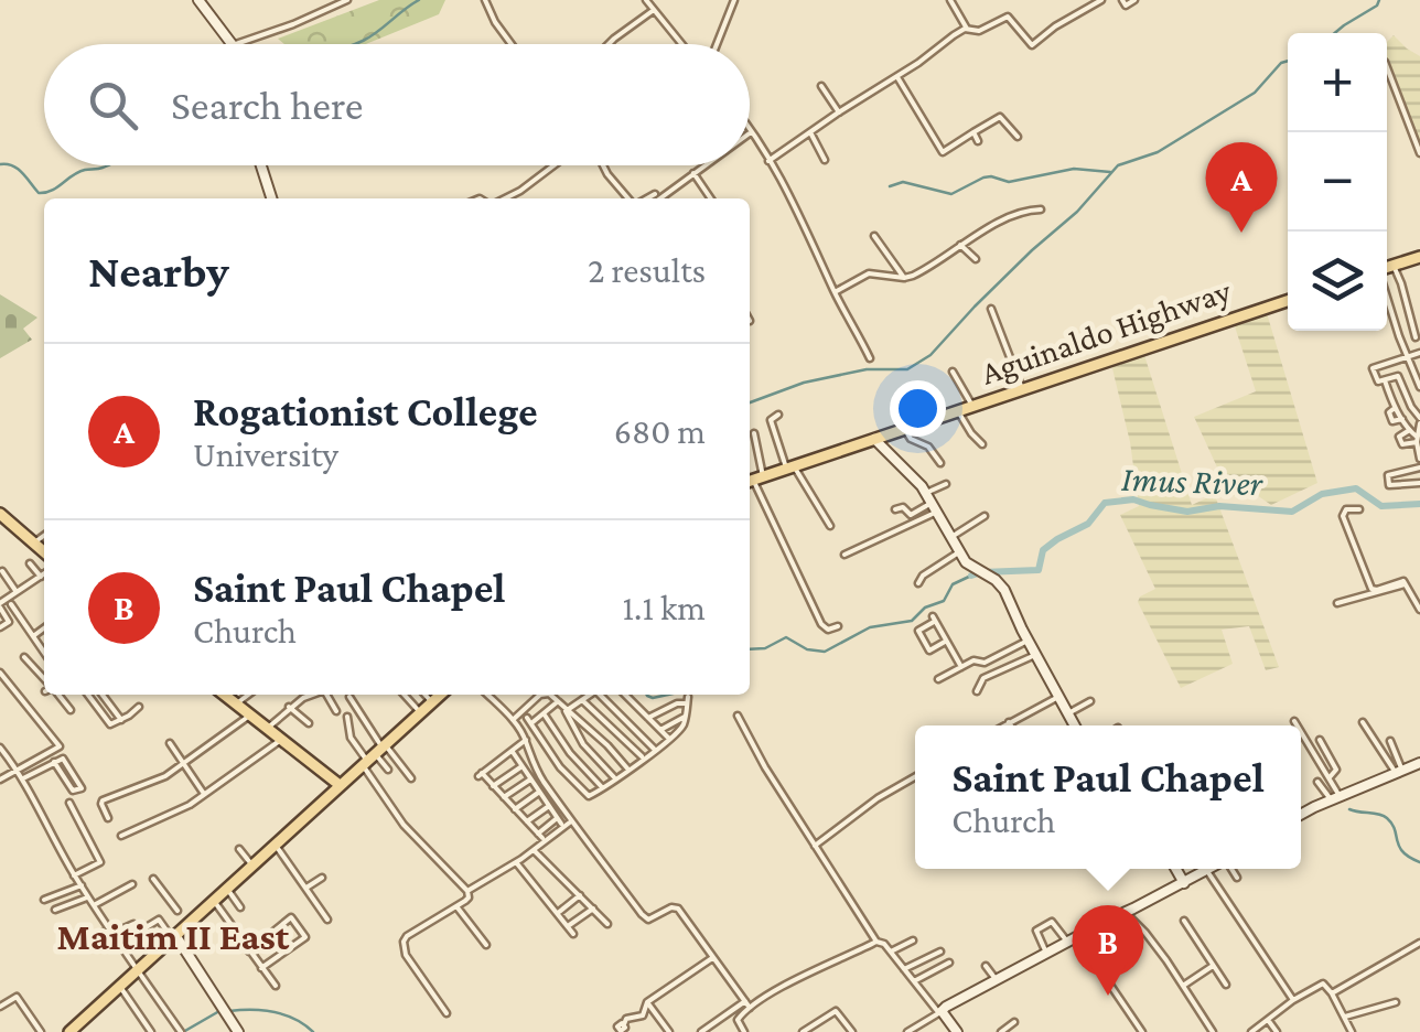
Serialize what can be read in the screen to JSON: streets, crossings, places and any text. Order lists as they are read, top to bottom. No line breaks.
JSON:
{"streets":{"main road":["Aguinaldo Highway"]},"districts":["Maitim II East"],"water":["Imus River"],"page":{"map_buttons":["+","−"],"search":"Search here","pins":["A","B"],"heading":["Nearby","2 results"],"list":[{"mark":"A","name":"Rogationist College","note":"University","value":"680 m"},{"mark":"B","name":"Saint Paul Chapel","note":"Church","value":"1.1 km"}],"popup":["Saint Paul Chapel","Church"]}}
